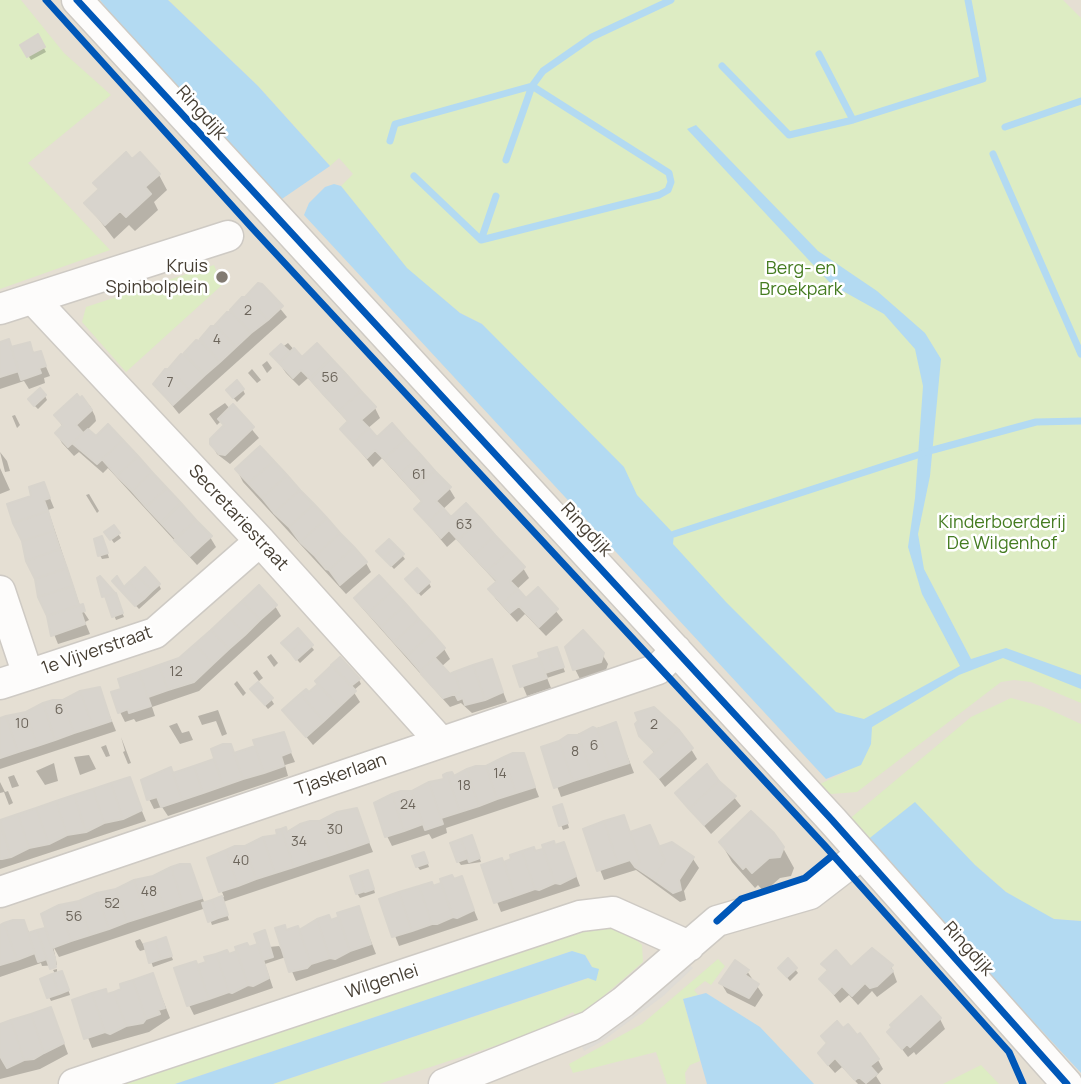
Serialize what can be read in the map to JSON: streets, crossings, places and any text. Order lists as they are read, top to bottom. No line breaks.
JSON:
{"streets":{"street":["Ringdijk","Secretariestraat","1e Vijverstraat","Tjaskerlaan","Wilgenlei"]},"crossings":[["Ringdijk","Tjaskerlaan"],["Secretariestraat","1e Vijverstraat"],["Secretariestraat","Tjaskerlaan"]],"parks":["Berg- en Broekpark","Kinderboerderij De Wilgenhof"],"places":["Kruis Spinbolplein"],"house_numbers":["2","4","56","7","61","63","12","6","10","2","6","8","14","18","24","30","34","40","48","52","56"]}
